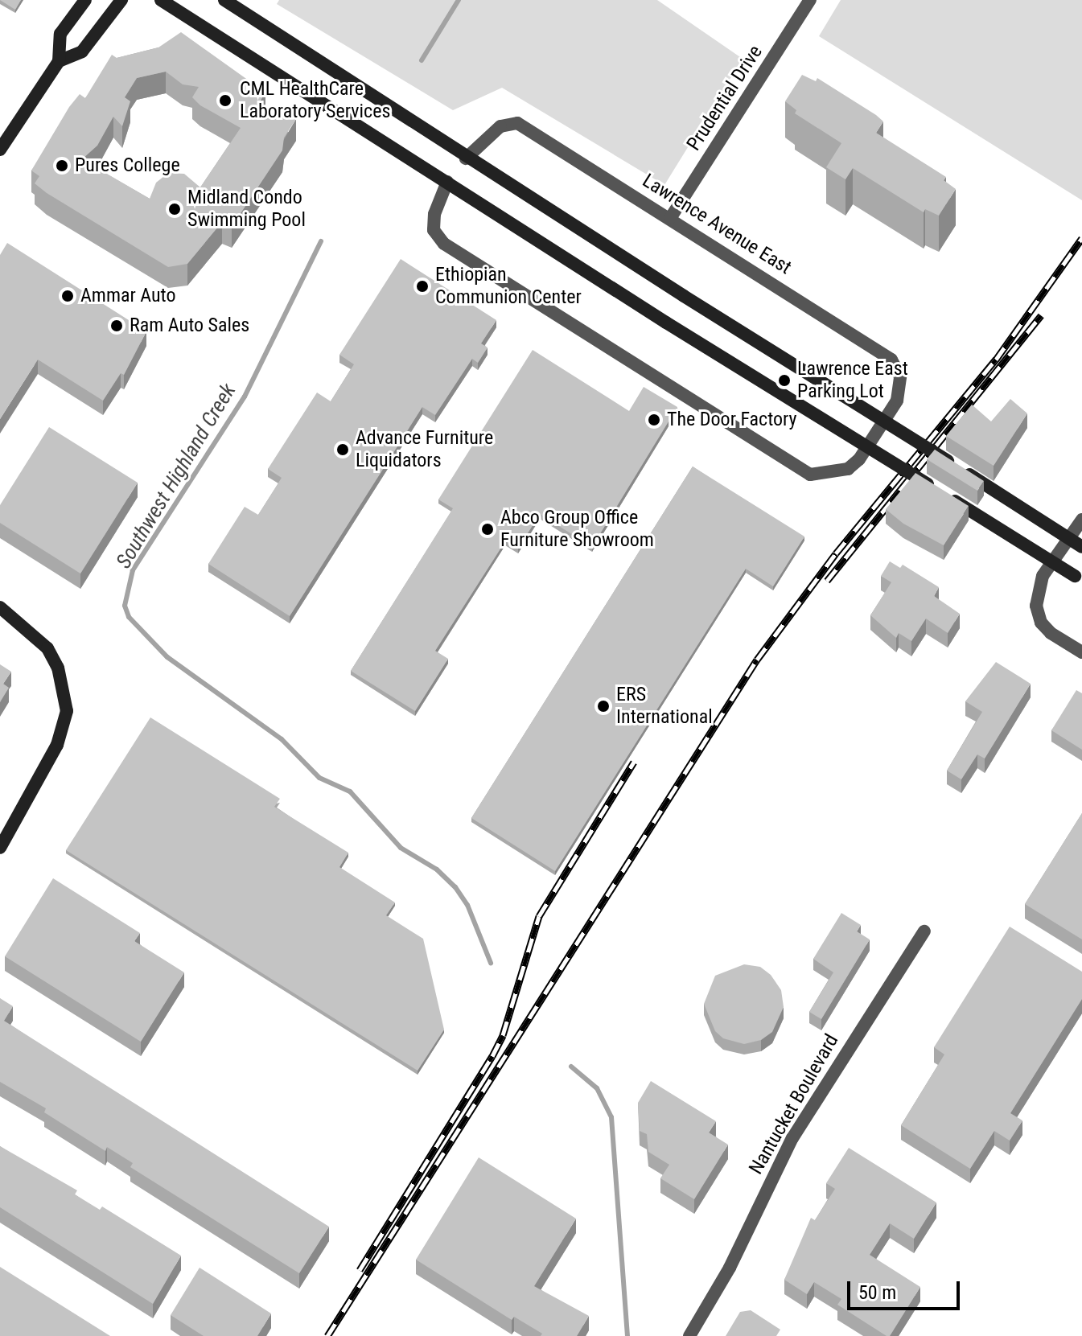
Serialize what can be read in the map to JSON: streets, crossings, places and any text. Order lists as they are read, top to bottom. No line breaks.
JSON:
{"streets":{"street":["Prudential Drive","Lawrence Avenue East","Nantucket Boulevard"]},"crossings":[["Prudential Drive","Lawrence Avenue East"]],"water":["Southwest Highland Creek"],"places":["CML HealthCare Laboratory Services","Pures College","Midland Condo Swimming Pool","Ethiopian Communion Center","Ammar Auto","Ram Auto Sales","Lawrence East Parking Lot","The Door Factory","Advance Furniture Liquidators","Abco Group Office Furniture Showroom","ERS International"],"scale_bar":"50 m"}
